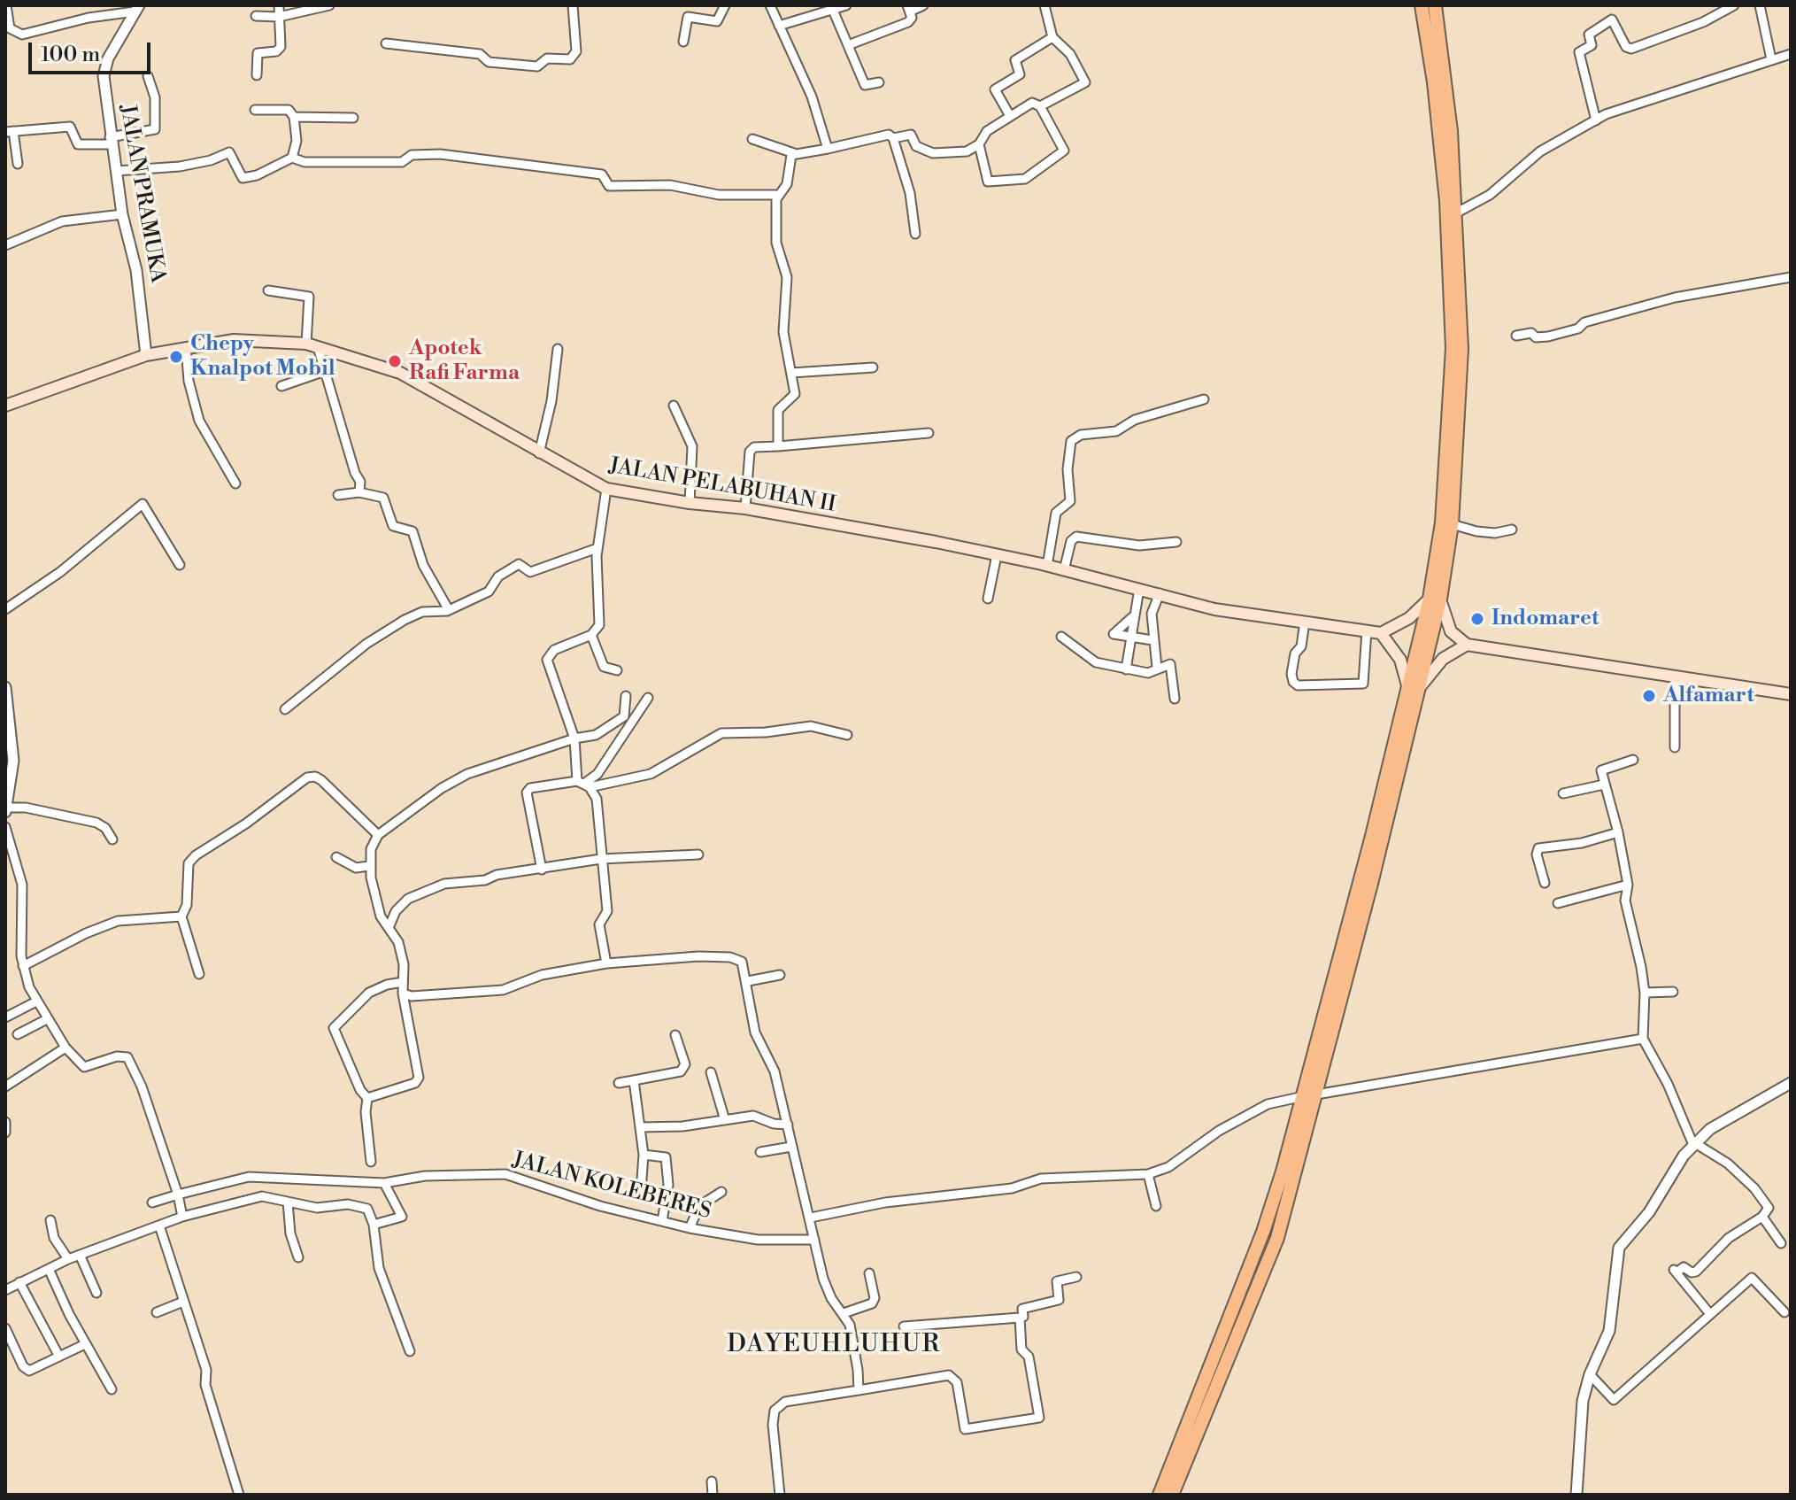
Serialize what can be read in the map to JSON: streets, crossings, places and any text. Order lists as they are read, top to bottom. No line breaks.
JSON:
{"streets":{"main road":["JALAN PELABUHAN II"],"street":["JALAN PRAMUKA","JALAN KOLEBERES"]},"crossings":[["JALAN PRAMUKA","JALAN PELABUHAN II"]],"districts":["DAYEUHLUHUR"],"places":["Chepy Knalpot Mobil","Apotek Rafi Farma","Indomaret","Alfamart"],"scale_bar":"100 m"}
